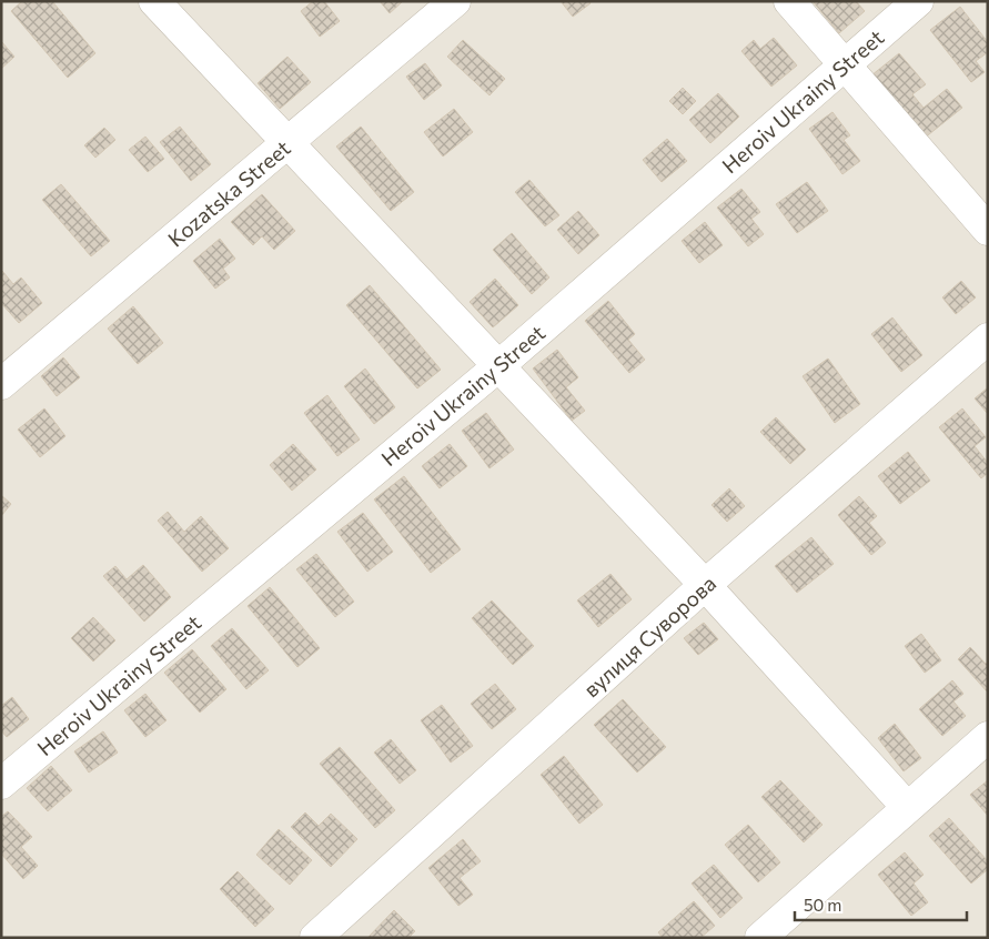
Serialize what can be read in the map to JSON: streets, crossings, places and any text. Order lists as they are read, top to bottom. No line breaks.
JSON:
{"streets":{"street":["Heroiv Ukrainy Street","Kozatska Street","вулиця Суворова"]},"scale_bar":"50 m"}
